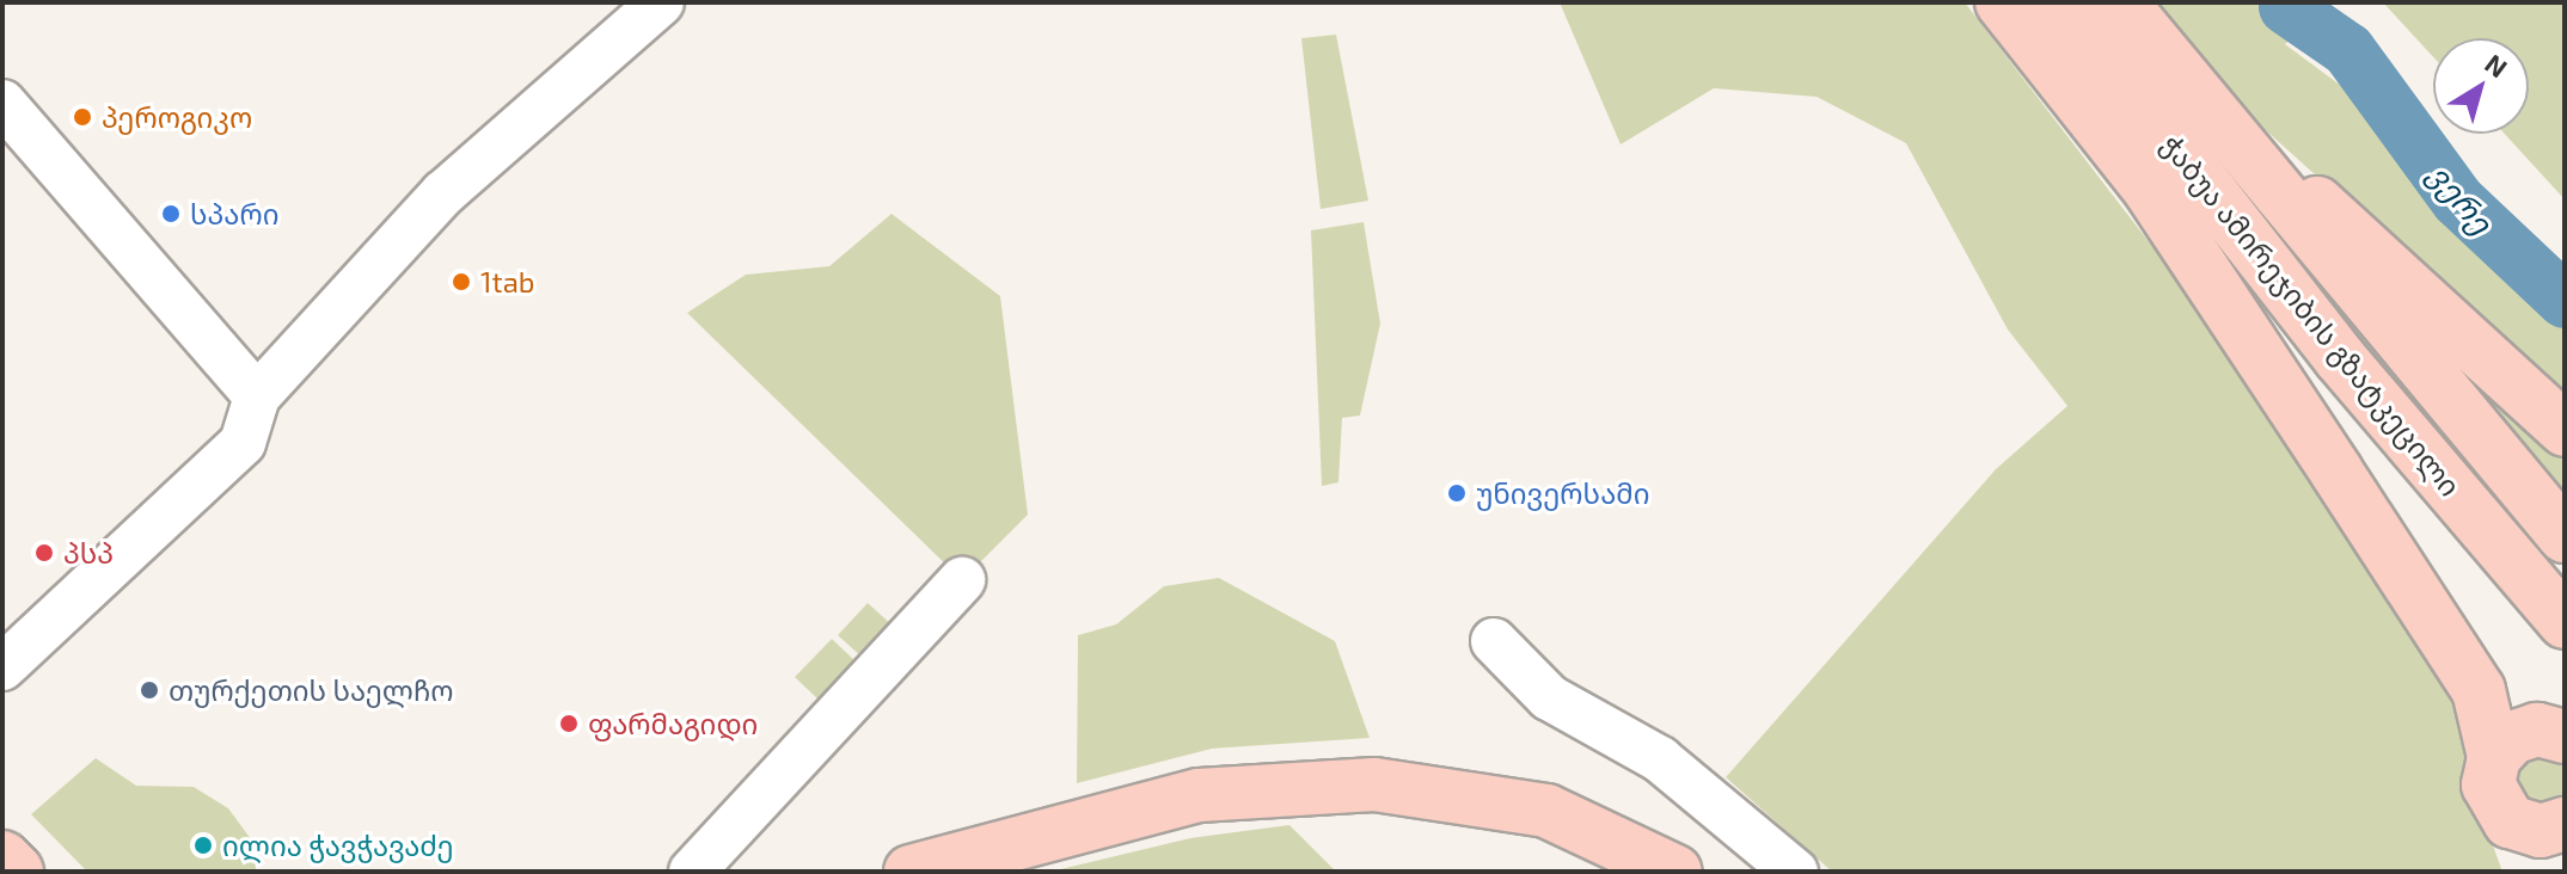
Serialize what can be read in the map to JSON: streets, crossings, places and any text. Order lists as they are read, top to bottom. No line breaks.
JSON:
{"streets":{"main road":["ჭაბუა ამირეჯიბის გზატკეცილი"]},"water":["ვერე"],"places":["პეროგიკო","სპარი","1tab","უნივერსამი","პსპ","თურქეთის საელჩო","ფარმაგიდი","ილია ჭავჭავაძე"],"north":"top right"}
